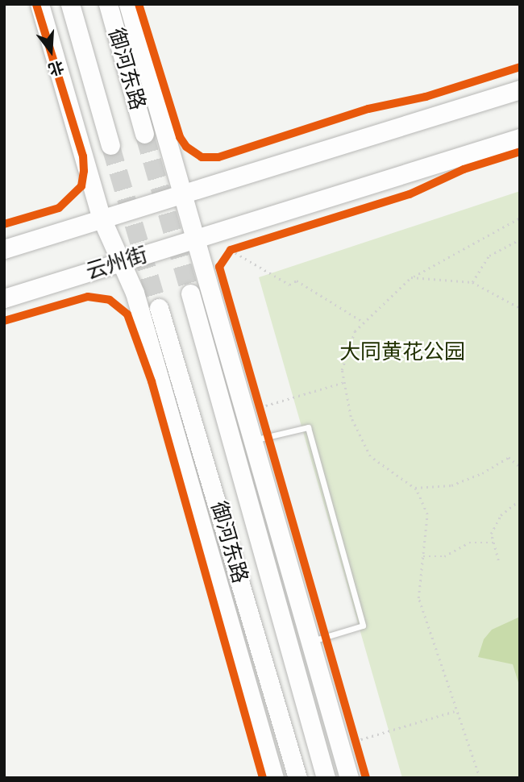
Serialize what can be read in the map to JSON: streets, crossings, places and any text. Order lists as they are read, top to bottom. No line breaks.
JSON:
{"streets":{"main road":["御河东路","云州街"]},"parks":["大同黄花公园"],"north":"bottom"}
